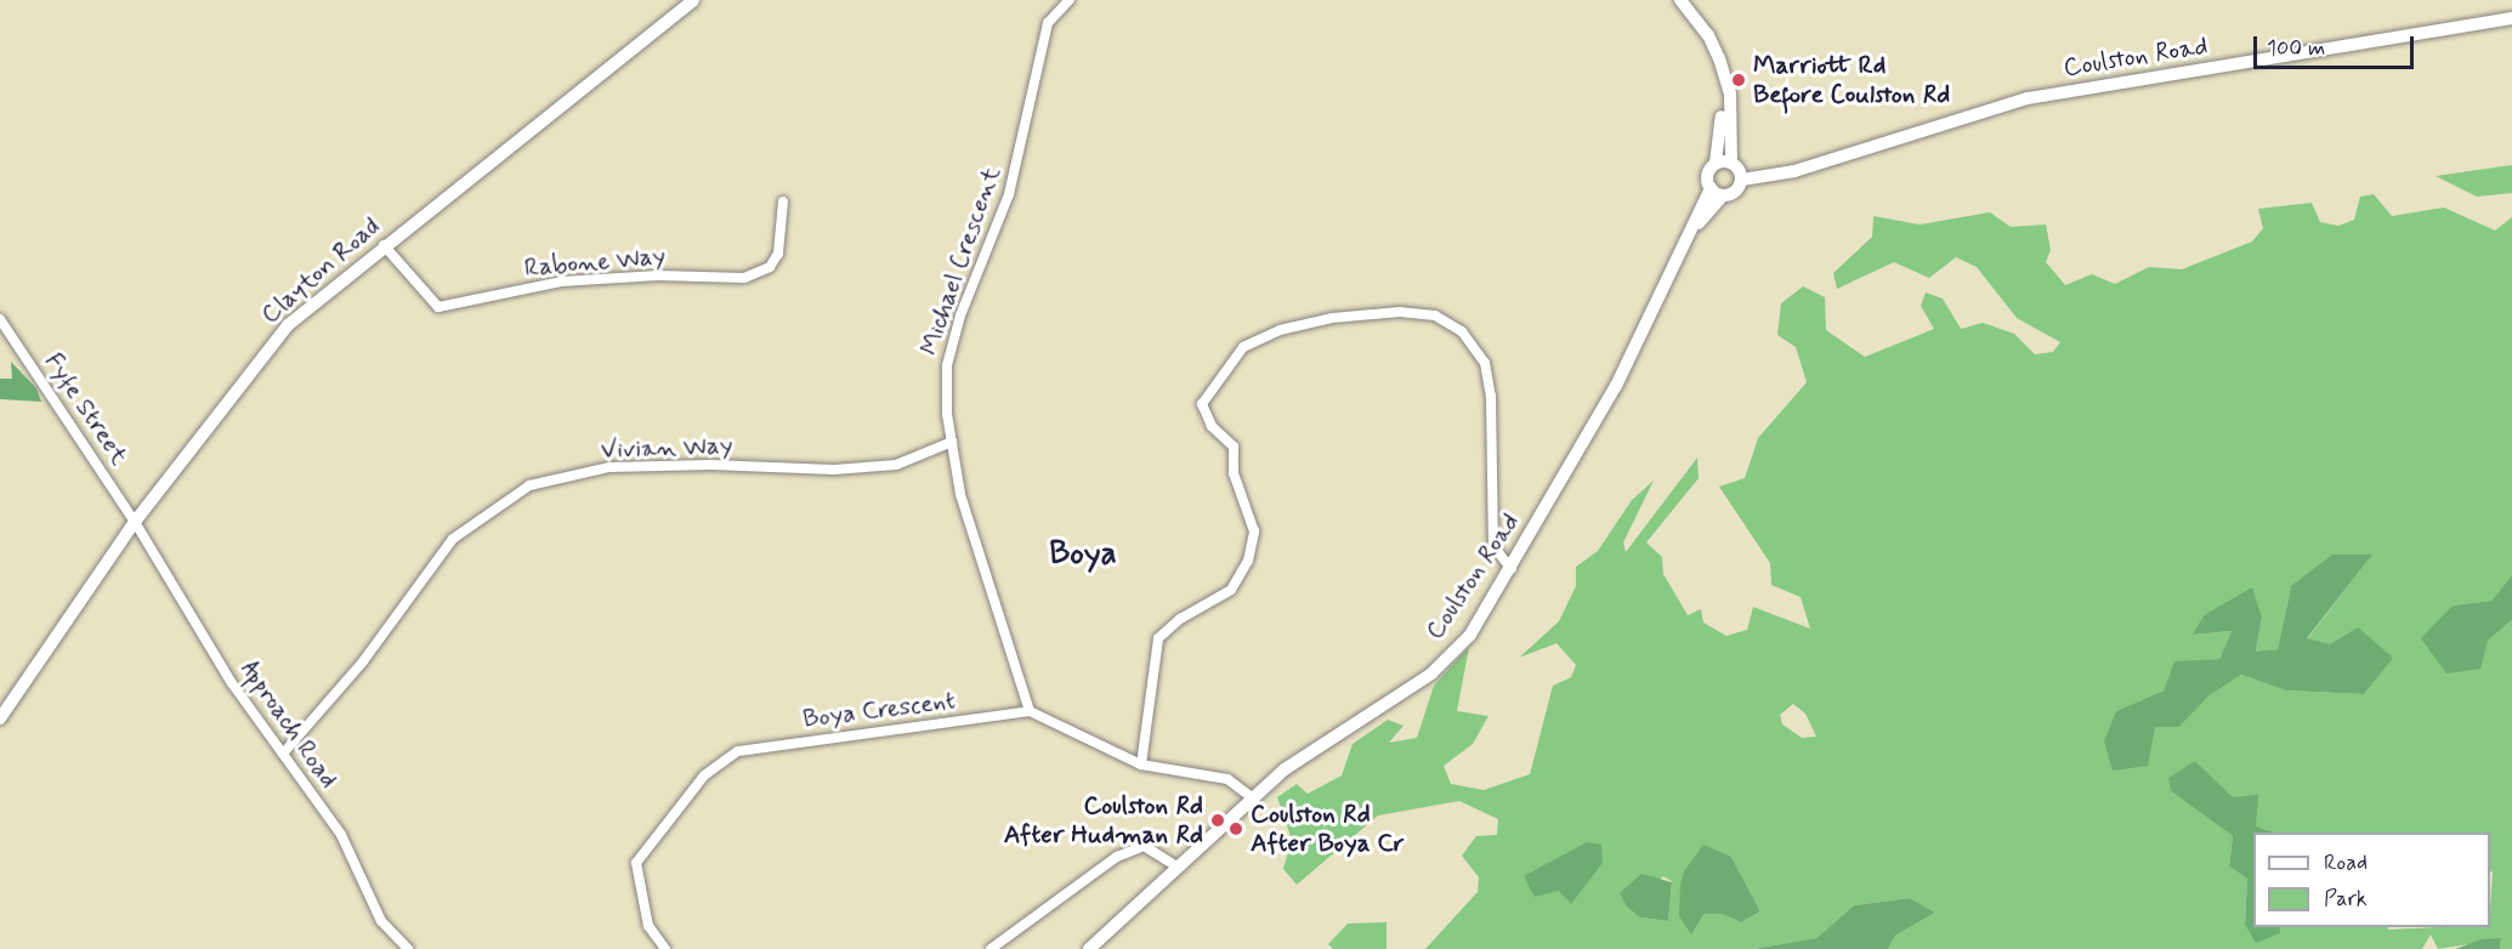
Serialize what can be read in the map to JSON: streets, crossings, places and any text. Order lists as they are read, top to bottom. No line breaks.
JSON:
{"streets":{"street":["Coulston Road","Michael Crescent","Rabone Way","Clayton Road","Fyfe Street","Vivian Way","Boya Crescent","Approach Road"]},"crossings":[["Michael Crescent","Vivian Way"],["Michael Crescent","Boya Crescent"],["Rabone Way","Clayton Road"],["Clayton Road","Fyfe Street"],["Clayton Road","Approach Road"],["Fyfe Street","Approach Road"],["Vivian Way","Approach Road"]],"districts":["Boya"],"places":["Marriott Rd Before Coulston Rd","Coulston Rd After Hudman Rd","Coulston Rd After Boya Cr"],"legend":["Road","Park"],"scale_bar":"100 m"}
